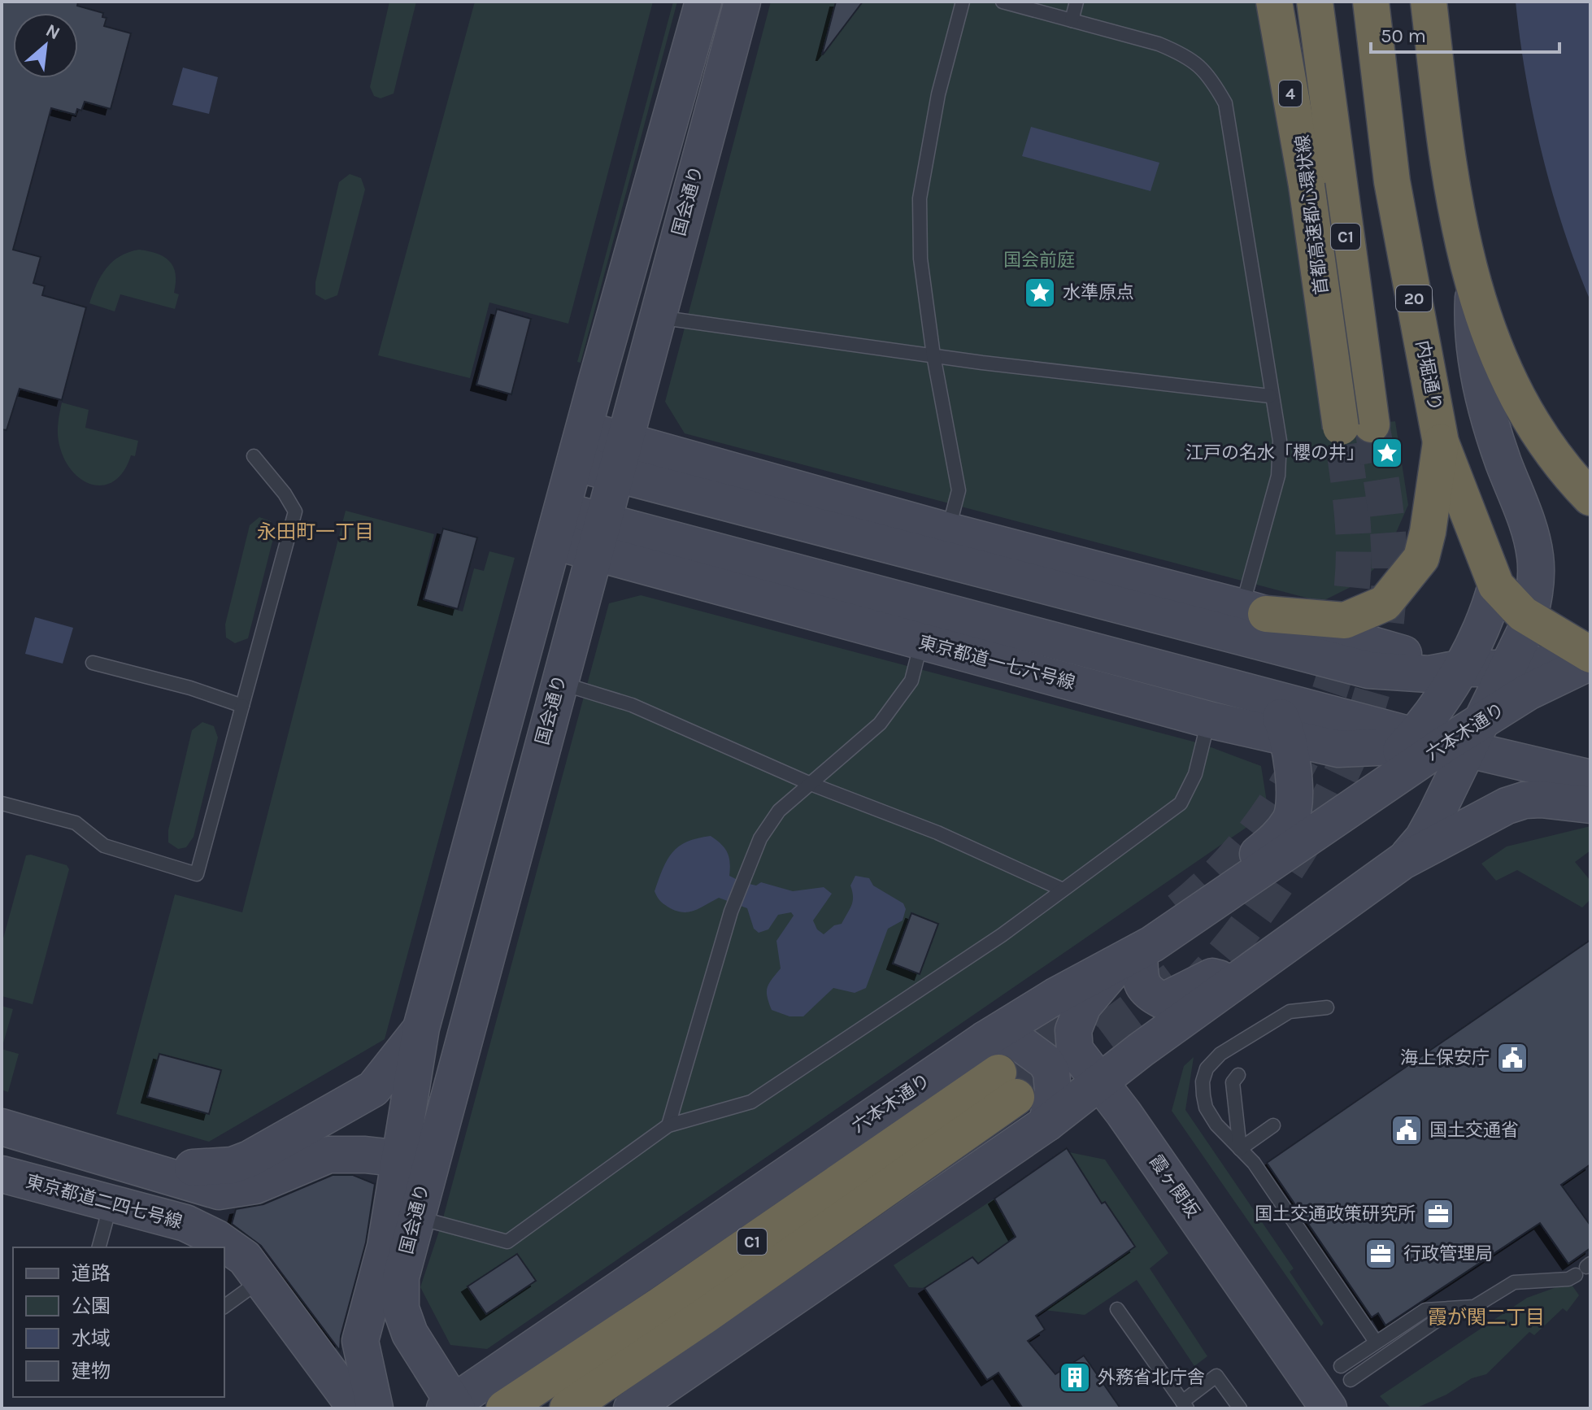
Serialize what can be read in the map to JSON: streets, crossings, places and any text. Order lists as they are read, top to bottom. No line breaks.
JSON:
{"streets":{"highway":["4","首都高速都心環状線","C1","20","内堀通り"],"main road":["国会通り","東京都道一七六号線","六本木通り","霞ヶ関坂","東京都道二四七号線"]},"crossings":[["4","首都高速都心環状線"],["国会通り","東京都道一七六号線"],["国会通り","六本木通り"],["内堀通り","六本木通り"],["東京都道一七六号線","六本木通り"],["六本木通り","霞ヶ関坂"]],"districts":["永田町一丁目","霞が関二丁目"],"parks":["国会前庭"],"places":{"place":["水準原点","江戸の名水「櫻の井」"],"public building":["海上保安庁","国土交通省"],"office":["国土交通政策研究所","行政管理局"],"building":["外務省北庁舎"]},"legend":["道路","公園","水域","建物"],"scale_bar":"50 m","north":"top right"}
